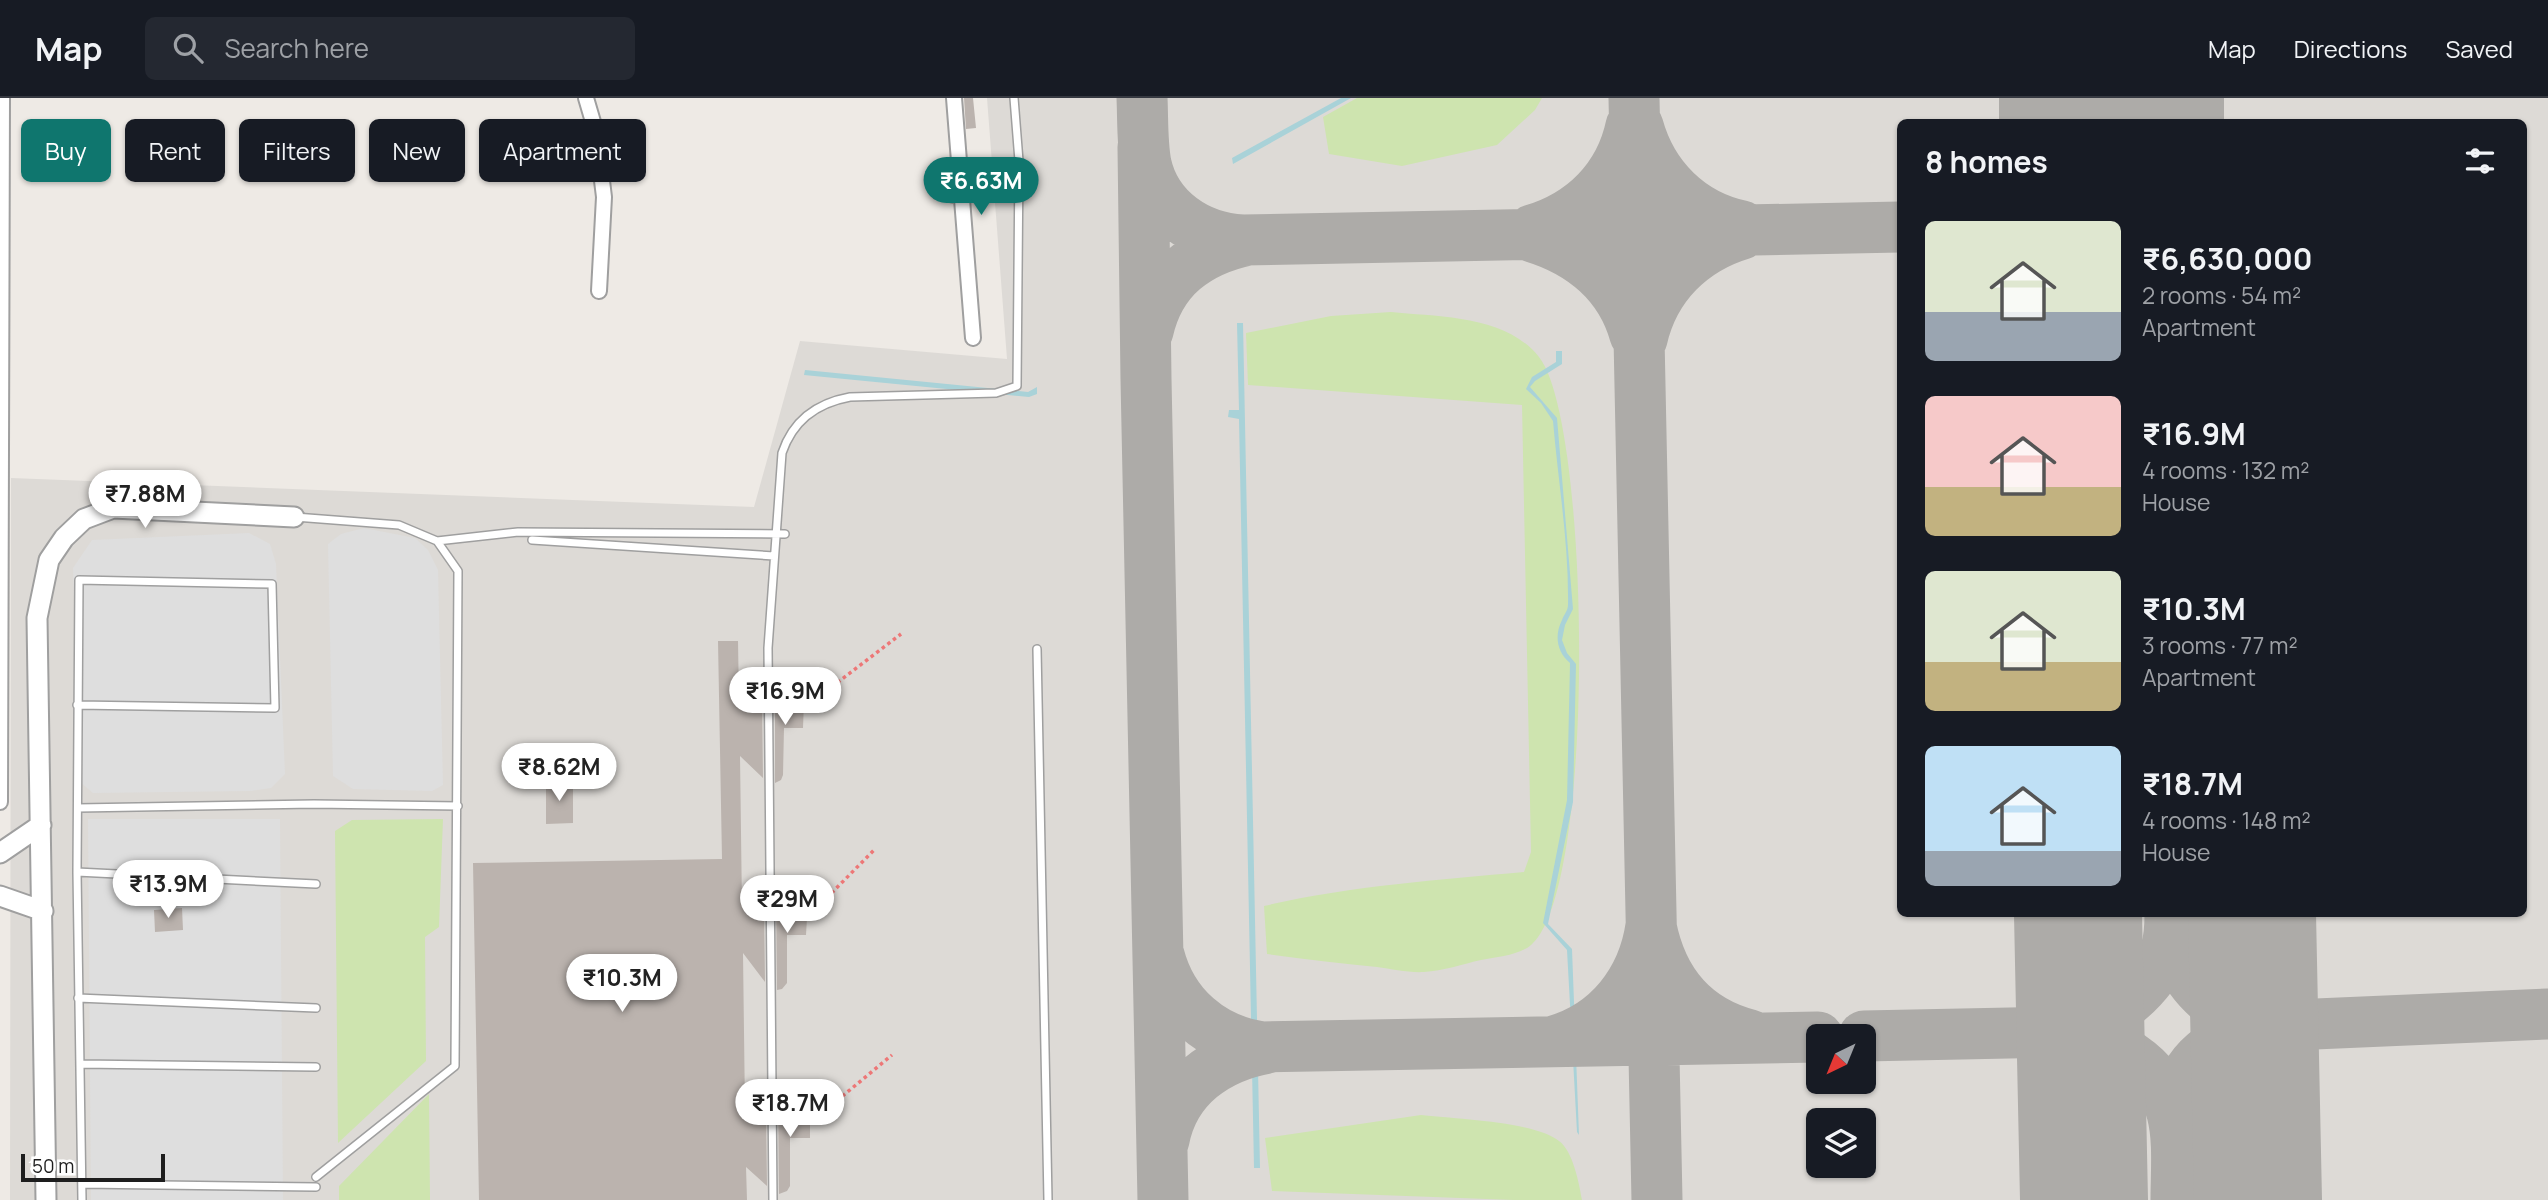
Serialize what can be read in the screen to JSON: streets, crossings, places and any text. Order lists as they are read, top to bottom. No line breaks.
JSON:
{"scale_bar":"50 m","north":"bottom left","page":{"header":"Map","search":"Search here","nav":["Map","Directions","Saved"],"chip":["Buy","Rent","Filters","New","Apartment"],"heading":"8 homes","price":["₹6.63M","₹7.88M","₹16.9M","₹8.62M","₹13.9M","₹29M","₹10.3M","₹18.7M"],"list":[{"name":"₹6,630,000","note":"2 rooms · 54 m² · Apartment"},{"name":"₹16.9M","note":"4 rooms · 132 m² · House"},{"name":"₹10.3M","note":"3 rooms · 77 m² · Apartment"},{"name":"₹18.7M","note":"4 rooms · 148 m² · House"}],"scale":"50 m"}}
